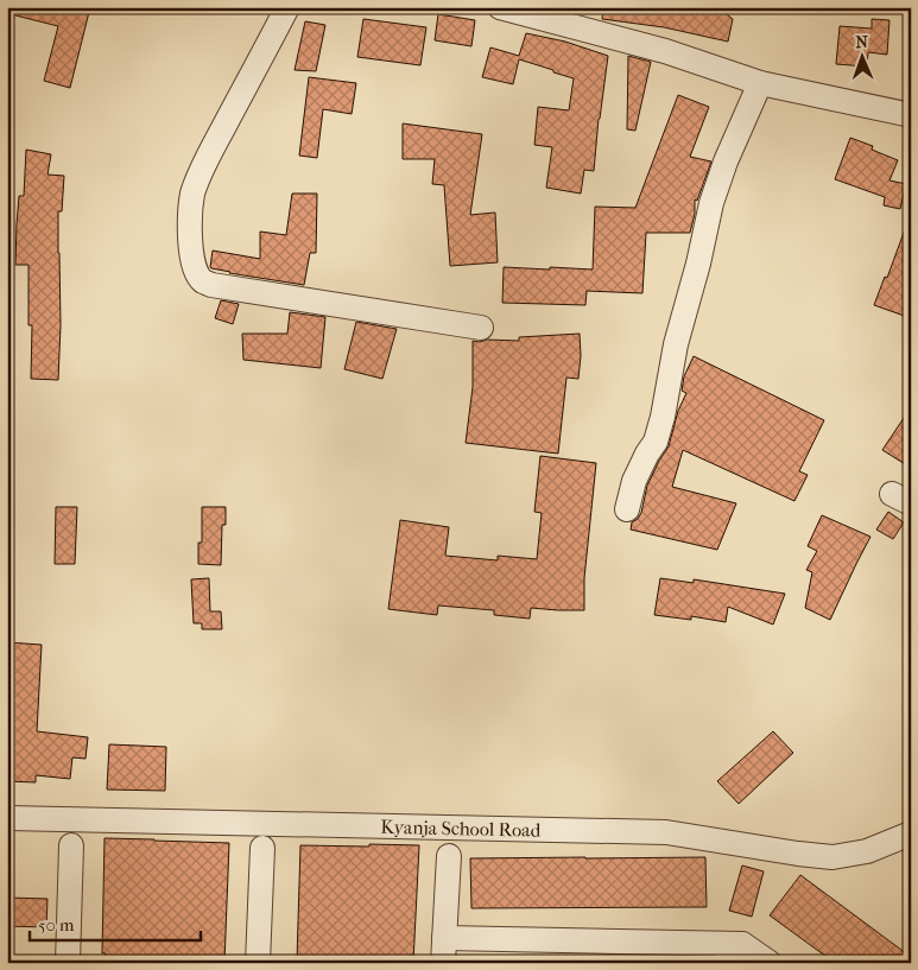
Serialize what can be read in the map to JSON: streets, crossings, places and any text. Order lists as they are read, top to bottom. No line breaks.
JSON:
{"streets":{"street":["Kyanja School Road"]},"scale_bar":"50 m","north":"top"}
